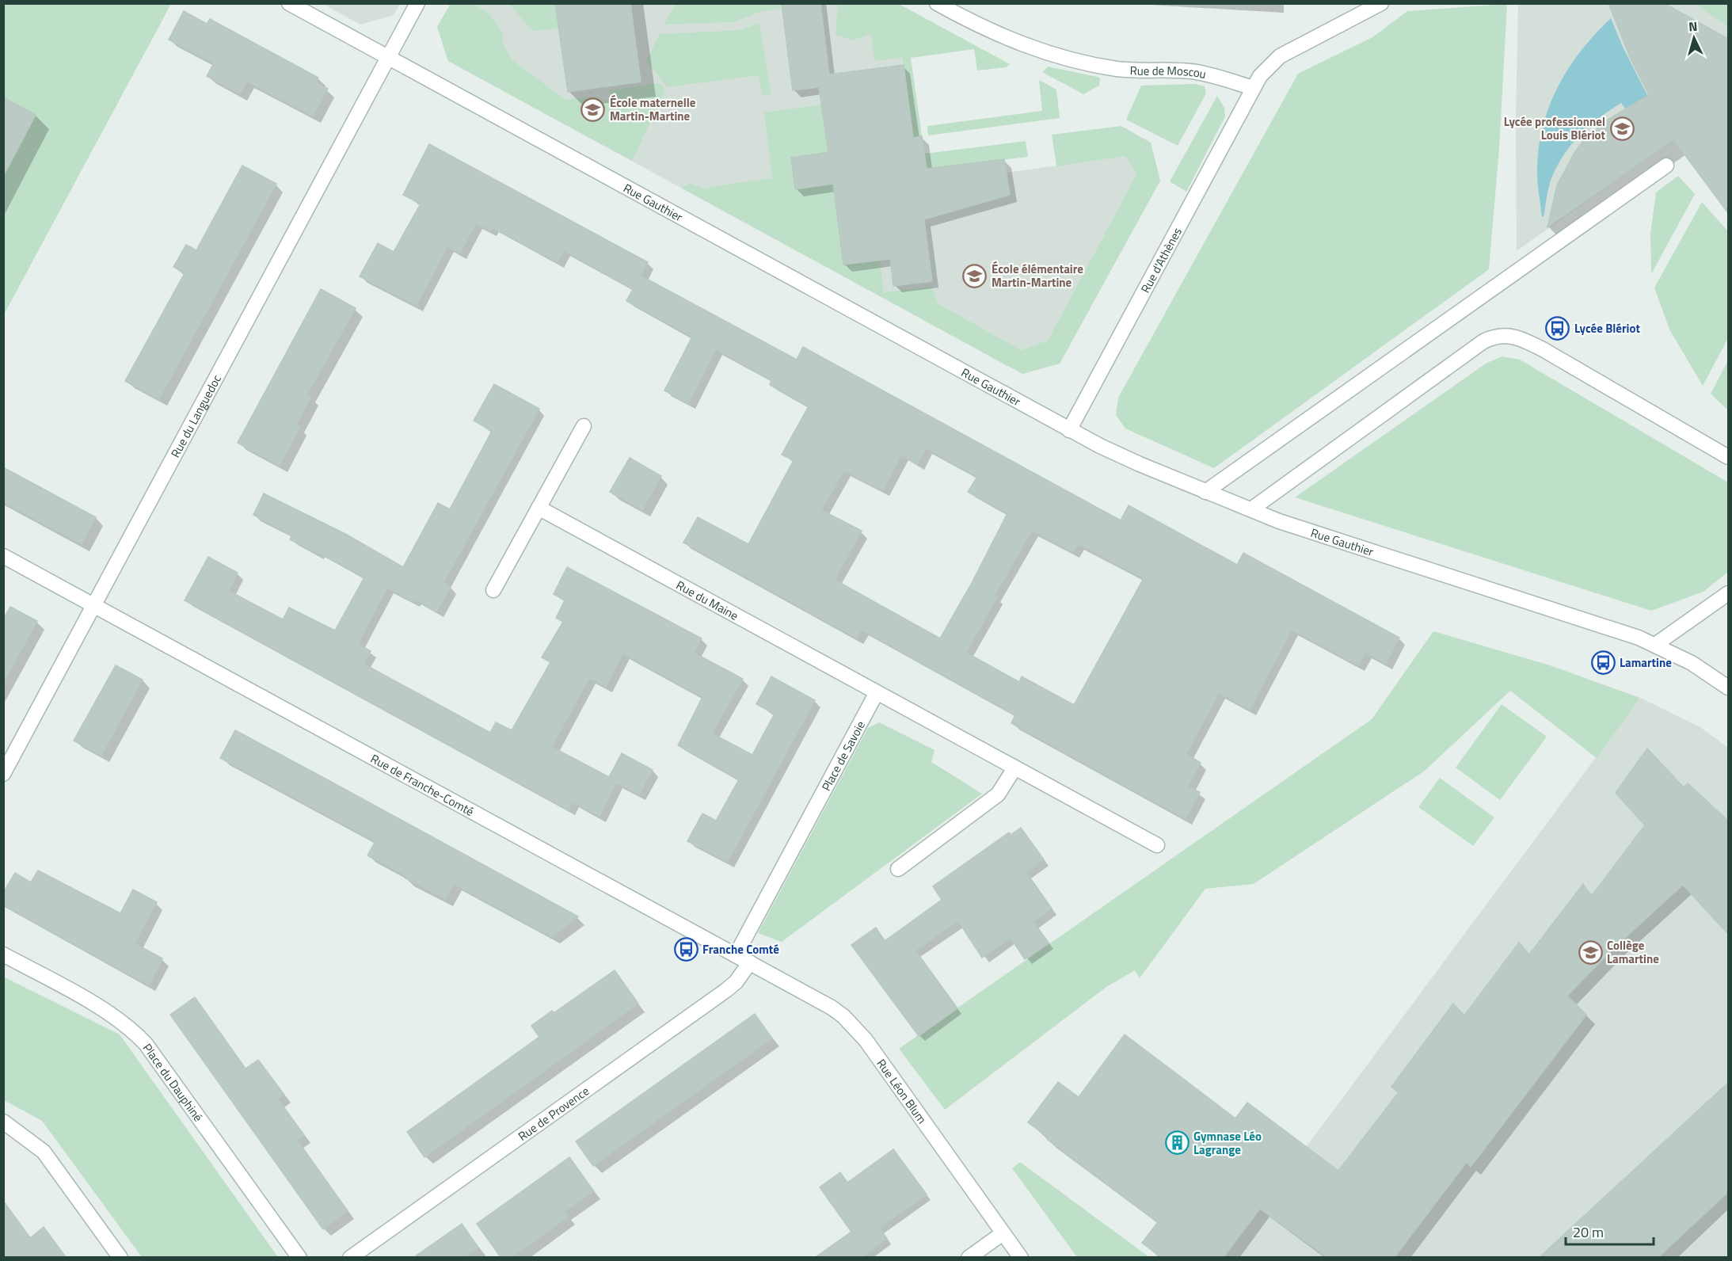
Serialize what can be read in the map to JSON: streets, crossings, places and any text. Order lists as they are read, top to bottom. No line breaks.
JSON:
{"streets":{"street":["Rue de Moscou","Rue Gauthier","Rue d'Athènes","Rue du Languedoc","Rue du Maine","Place de Savoie","Rue de Franche-Comté","Place du Dauphiné","Rue Léon Blum","Rue de Provence"]},"crossings":[["Rue de Moscou","Rue d'Athènes"],["Rue Gauthier","Rue d'Athènes"],["Rue Gauthier","Rue du Languedoc"],["Rue du Languedoc","Rue de Franche-Comté"],["Rue du Maine","Place de Savoie"],["Place de Savoie","Rue de Franche-Comté"],["Rue de Franche-Comté","Rue Léon Blum"],["Rue de Franche-Comté","Rue de Provence"],["Rue Léon Blum","Rue de Provence"]],"places":{"school or university":["École maternelle Martin-Martine","Lycée professionnel Louis Blériot","École élémentaire Martin-Martine","Collège Lamartine"],"bus stop":["Lycée Blériot","Lamartine","Franche Comté"],"building":["Gymnase Léo Lagrange"]},"scale_bar":"20 m","north":"top"}
